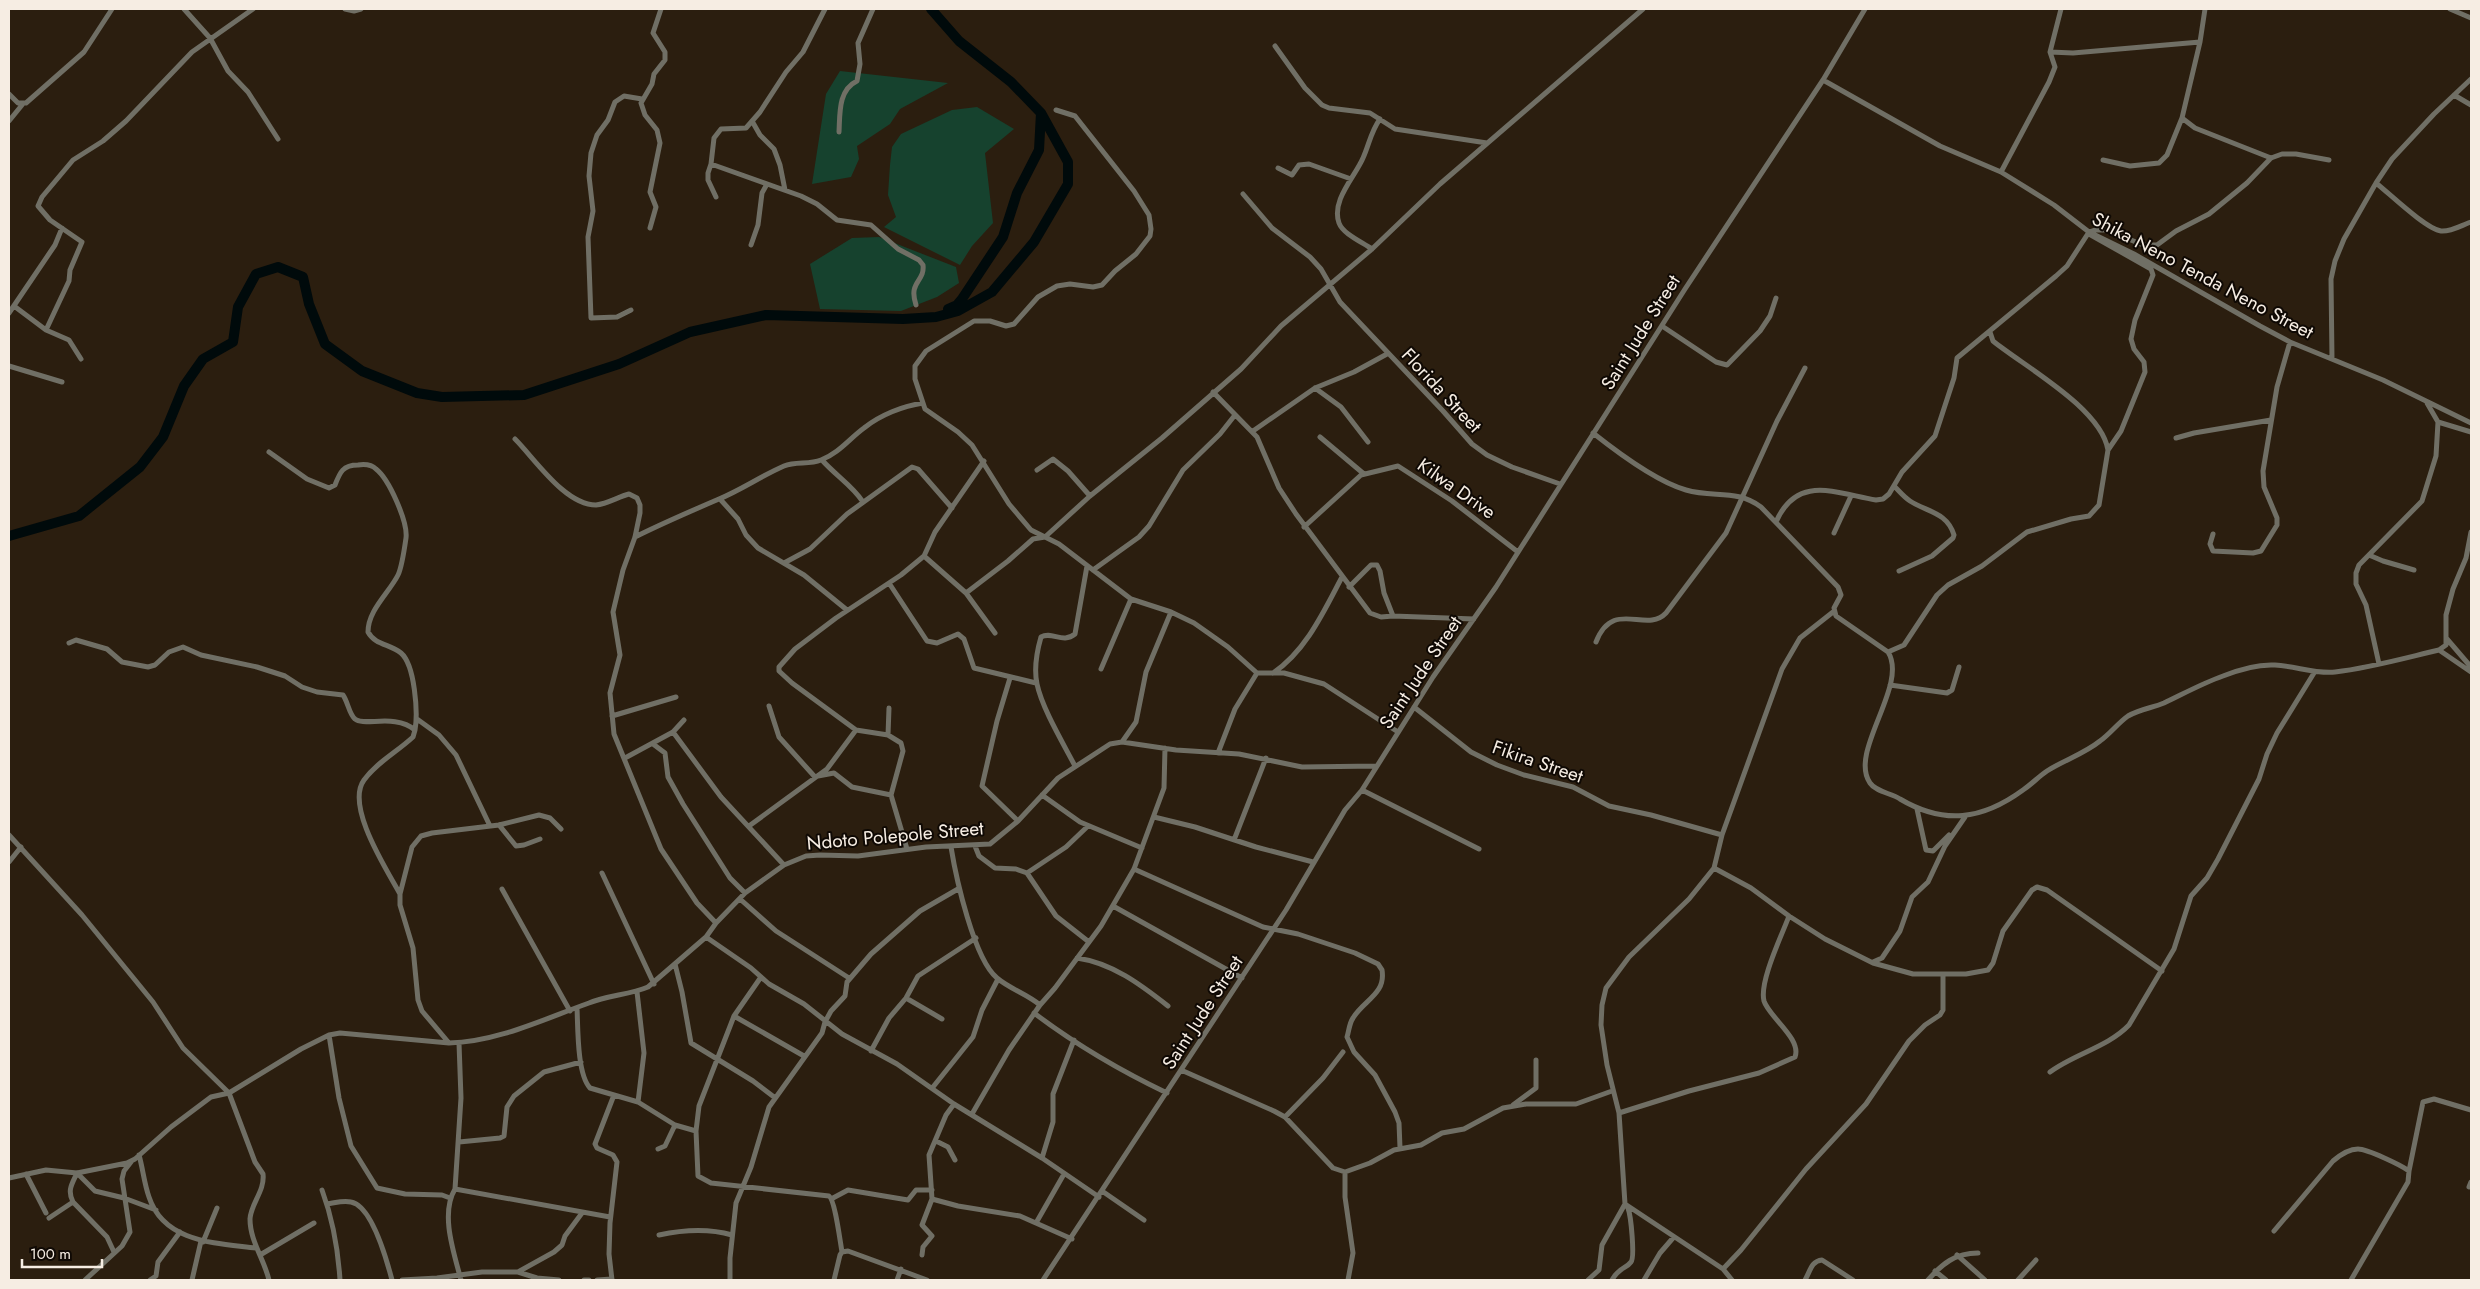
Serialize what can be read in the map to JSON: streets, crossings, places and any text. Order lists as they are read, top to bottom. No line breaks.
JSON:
{"streets":{"street":["Shika Neno Tenda Neno Street","Saint Jude Street","Florida Street","Kilwa Drive","Fikira Street","Ndoto Polepole Street"]},"crossings":[["Shika Neno Tenda Neno Street","Saint Jude Street"],["Saint Jude Street","Florida Street"],["Saint Jude Street","Kilwa Drive"],["Saint Jude Street","Fikira Street"],["Saint Jude Street","Ndoto Polepole Street"]],"scale_bar":"100 m"}
